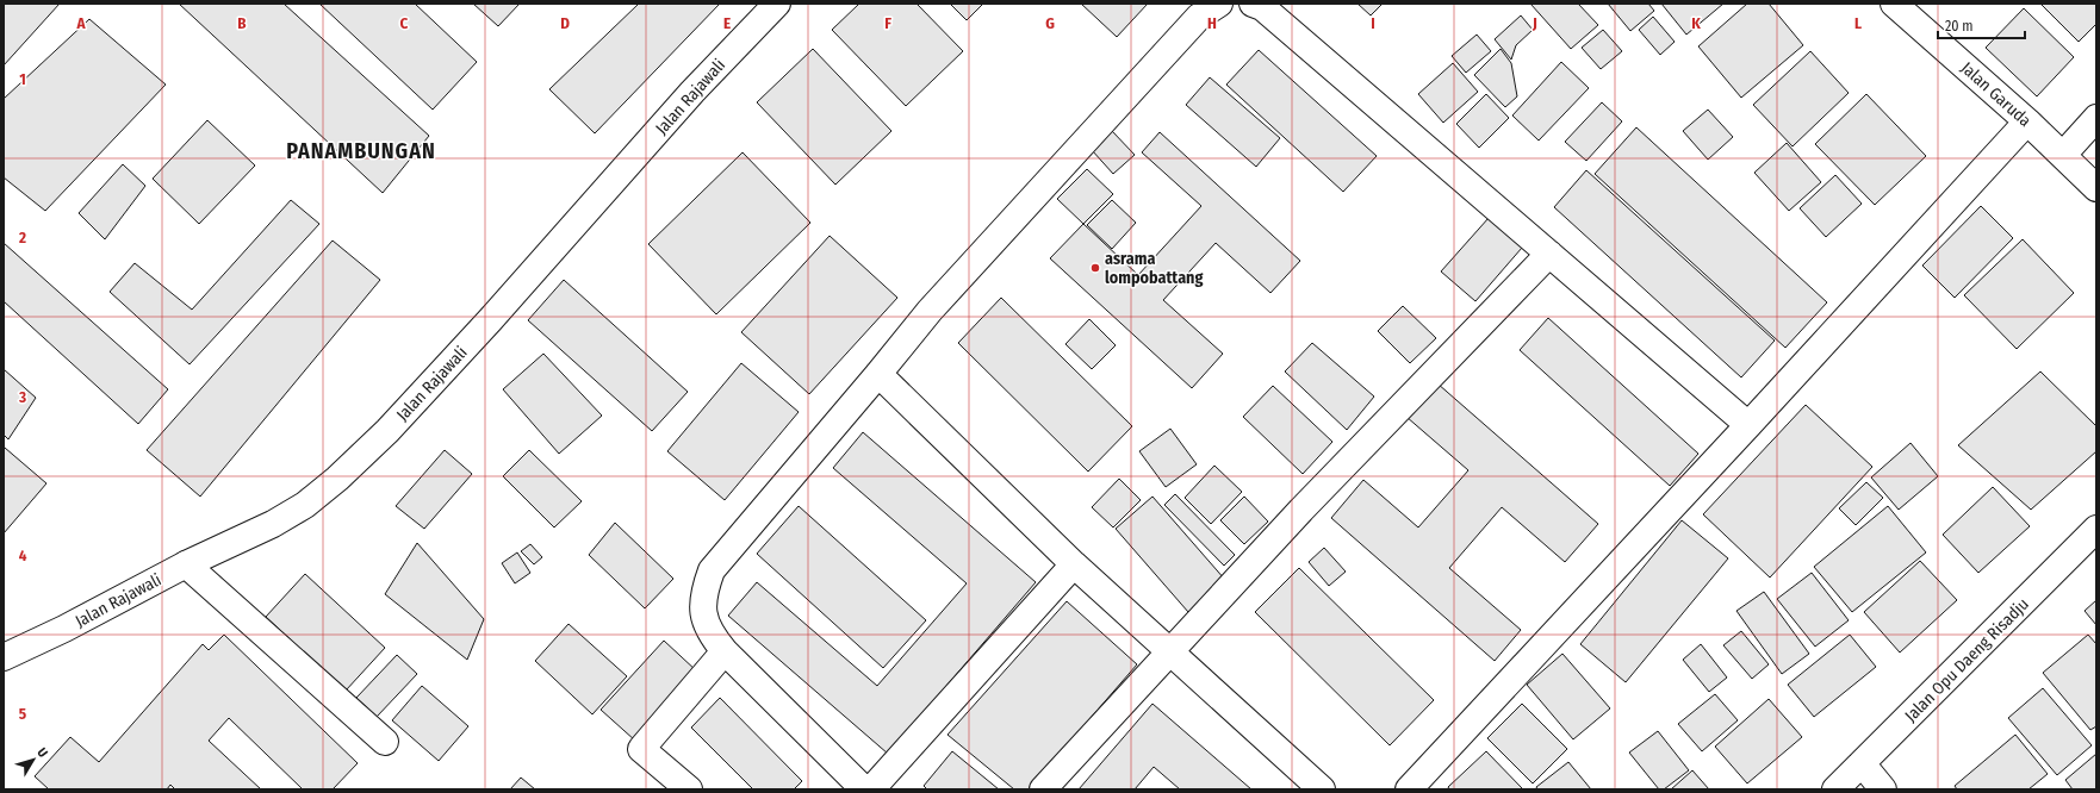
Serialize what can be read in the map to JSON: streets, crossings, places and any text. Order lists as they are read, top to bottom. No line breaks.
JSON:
{"streets":{"street":["Jalan Garuda","Jalan Rajawali","Jalan Opu Daeng Risadju"]},"districts":["PANAMBUNGAN"],"places":["asrama lompobattang"],"scale_bar":"20 m","north":"top right","grid":{"columns":["A","B","C","D","E","F","G","H","I","J","K","L"],"rows":["1","2","3","4","5"]}}
